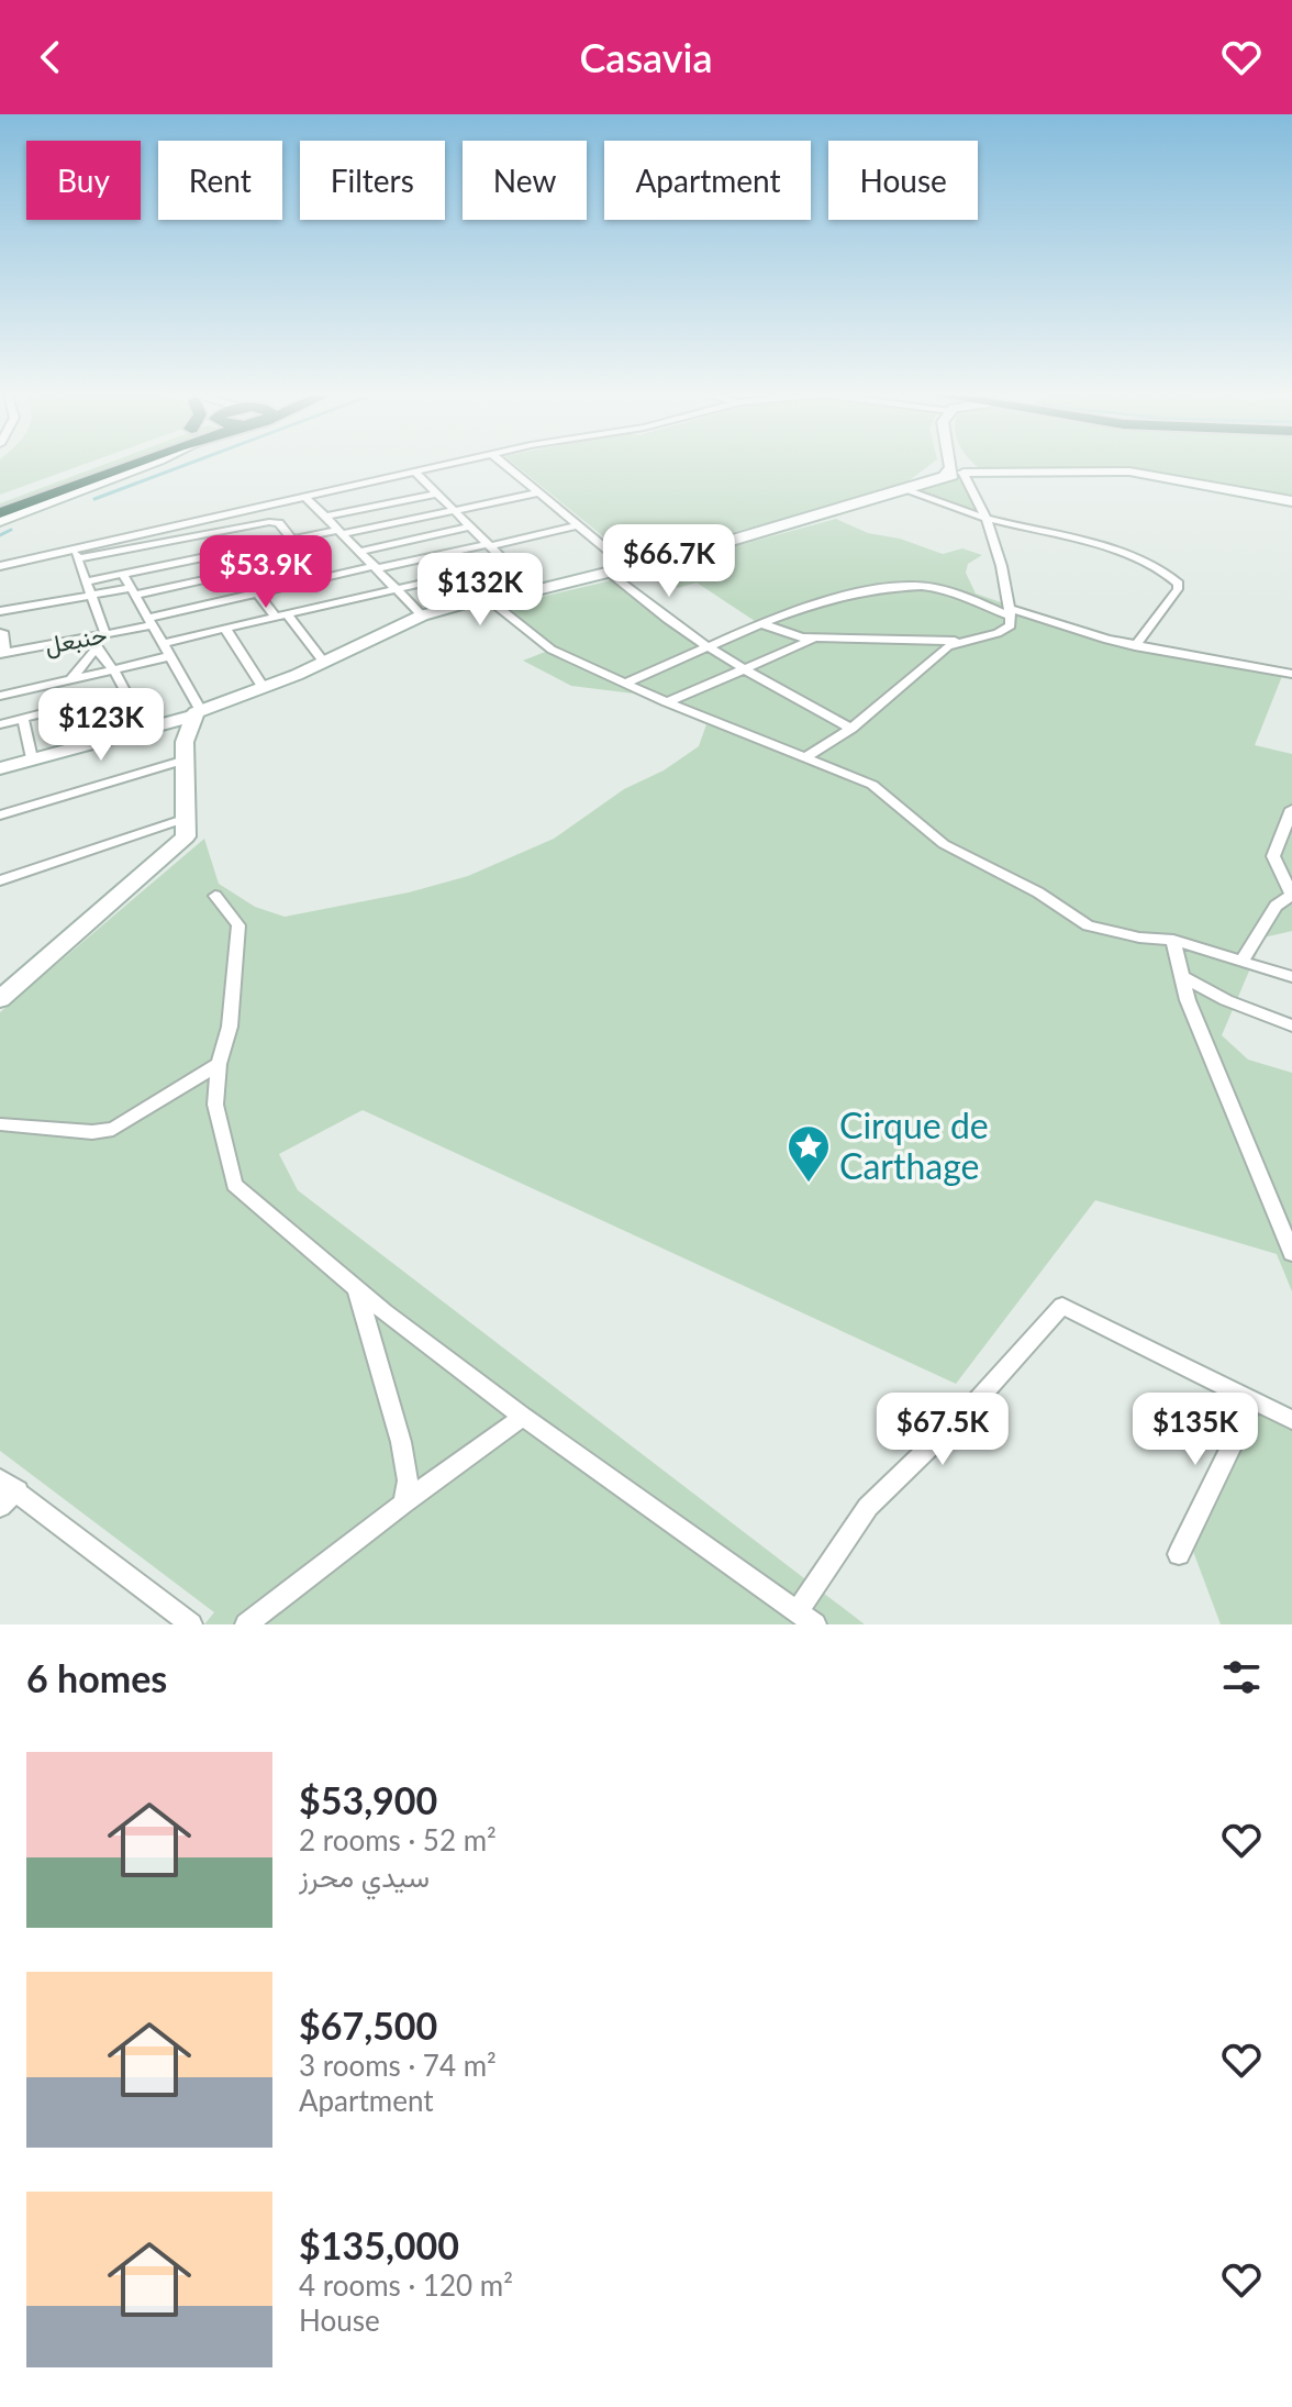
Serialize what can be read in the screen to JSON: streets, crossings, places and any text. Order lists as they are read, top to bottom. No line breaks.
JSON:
{"streets":{"street":["حنبعل"]},"places":{"place":["Cirque de Carthage"]},"page":{"header":"Casavia","chip":["Buy","Rent","Filters","New","Apartment","House"],"price":["$66.7K","$53.9K","$132K","$123K","$67.5K","$135K"],"heading":"6 homes","list":[{"name":"$53,900","note":"2 rooms · 52 m² · سيدي محرز"},{"name":"$67,500","note":"3 rooms · 74 m² · Apartment"},{"name":"$135,000","note":"4 rooms · 120 m² · House"}]}}
